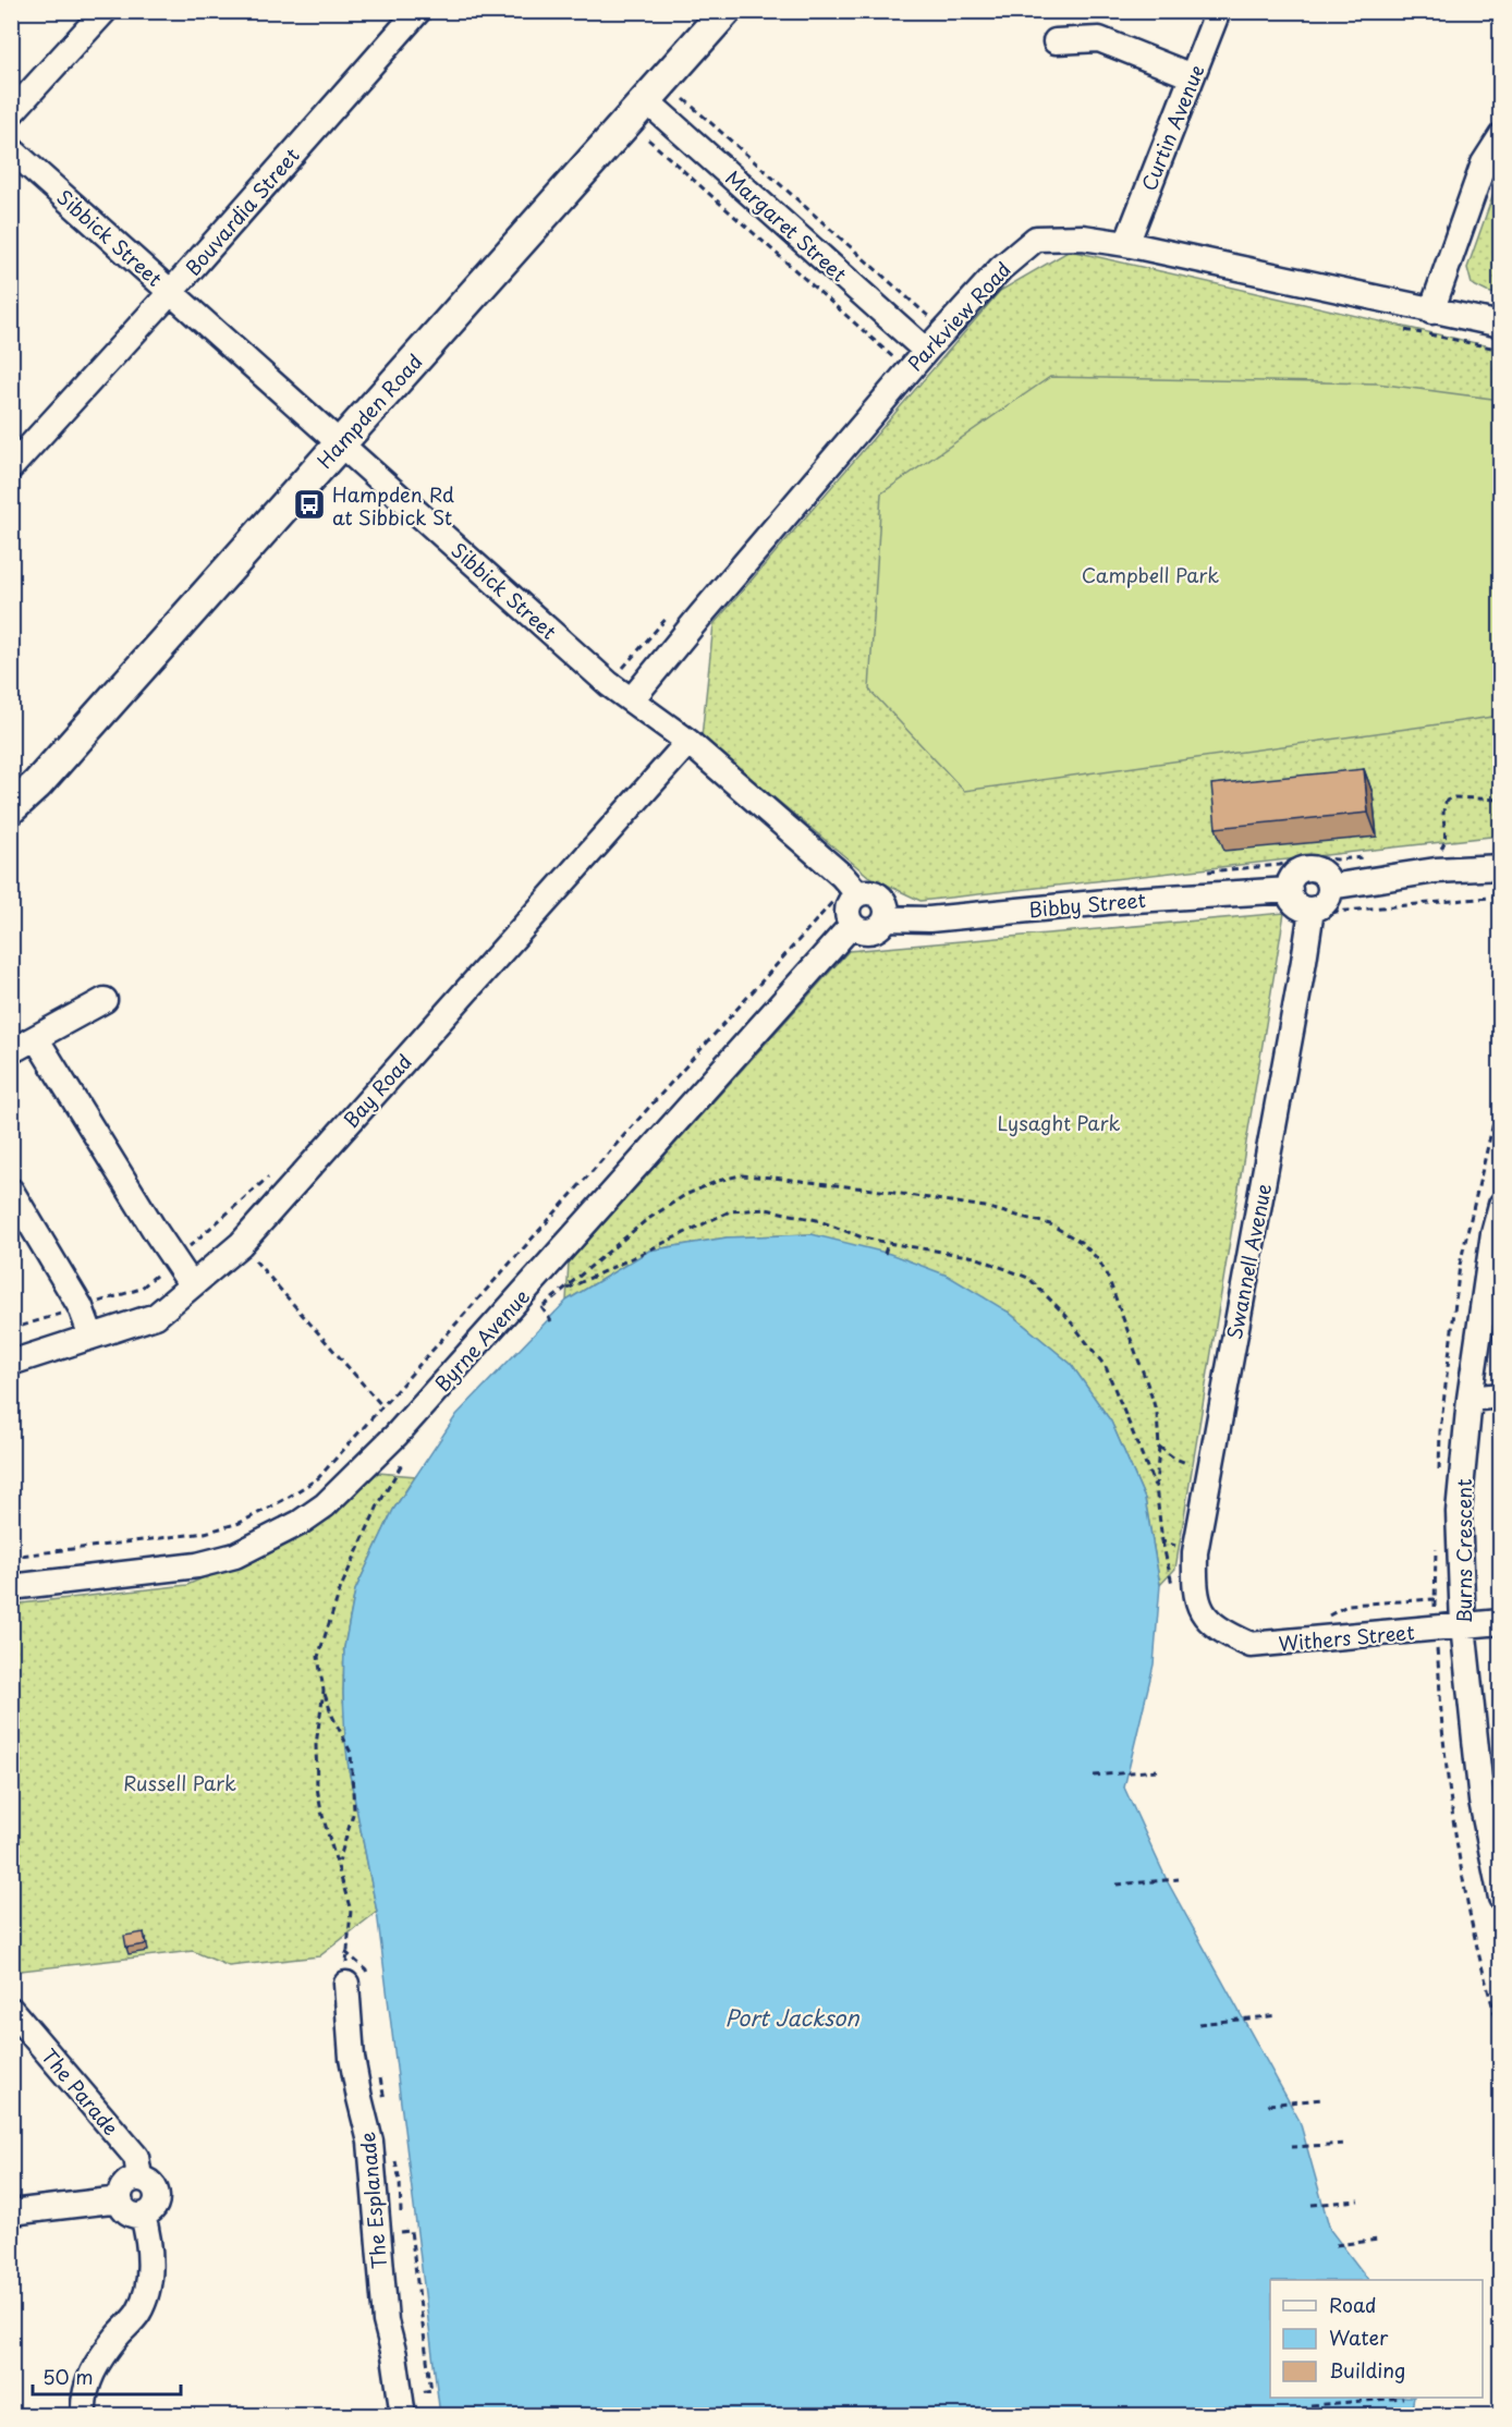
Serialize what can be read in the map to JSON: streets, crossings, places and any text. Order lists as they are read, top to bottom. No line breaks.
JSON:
{"streets":{"main road":["Hampden Road"],"street":["Curtin Avenue","Bouvardia Street","Margaret Street","Sibbick Street","Parkview Road","Bibby Street","Bay Road","Swannell Avenue","Byrne Avenue","Burns Crescent","Withers Street","The Parade","The Esplanade"]},"crossings":[["Curtin Avenue","Parkview Road"],["Bouvardia Street","Sibbick Street"],["Margaret Street","Parkview Road"],["Margaret Street","Hampden Road"],["Sibbick Street","Parkview Road"],["Sibbick Street","Hampden Road"],["Sibbick Street","Bibby Street"],["Sibbick Street","Bay Road"],["Sibbick Street","Byrne Avenue"],["Bibby Street","Swannell Avenue"],["Bibby Street","Byrne Avenue"],["Swannell Avenue","Withers Street"],["Burns Crescent","Withers Street"]],"water":["Port Jackson"],"parks":["Campbell Park","Lysaght Park","Russell Park"],"places":{"bus stop":["Hampden Rd at Sibbick St"]},"legend":["Road","Water","Building"],"scale_bar":"50 m"}
